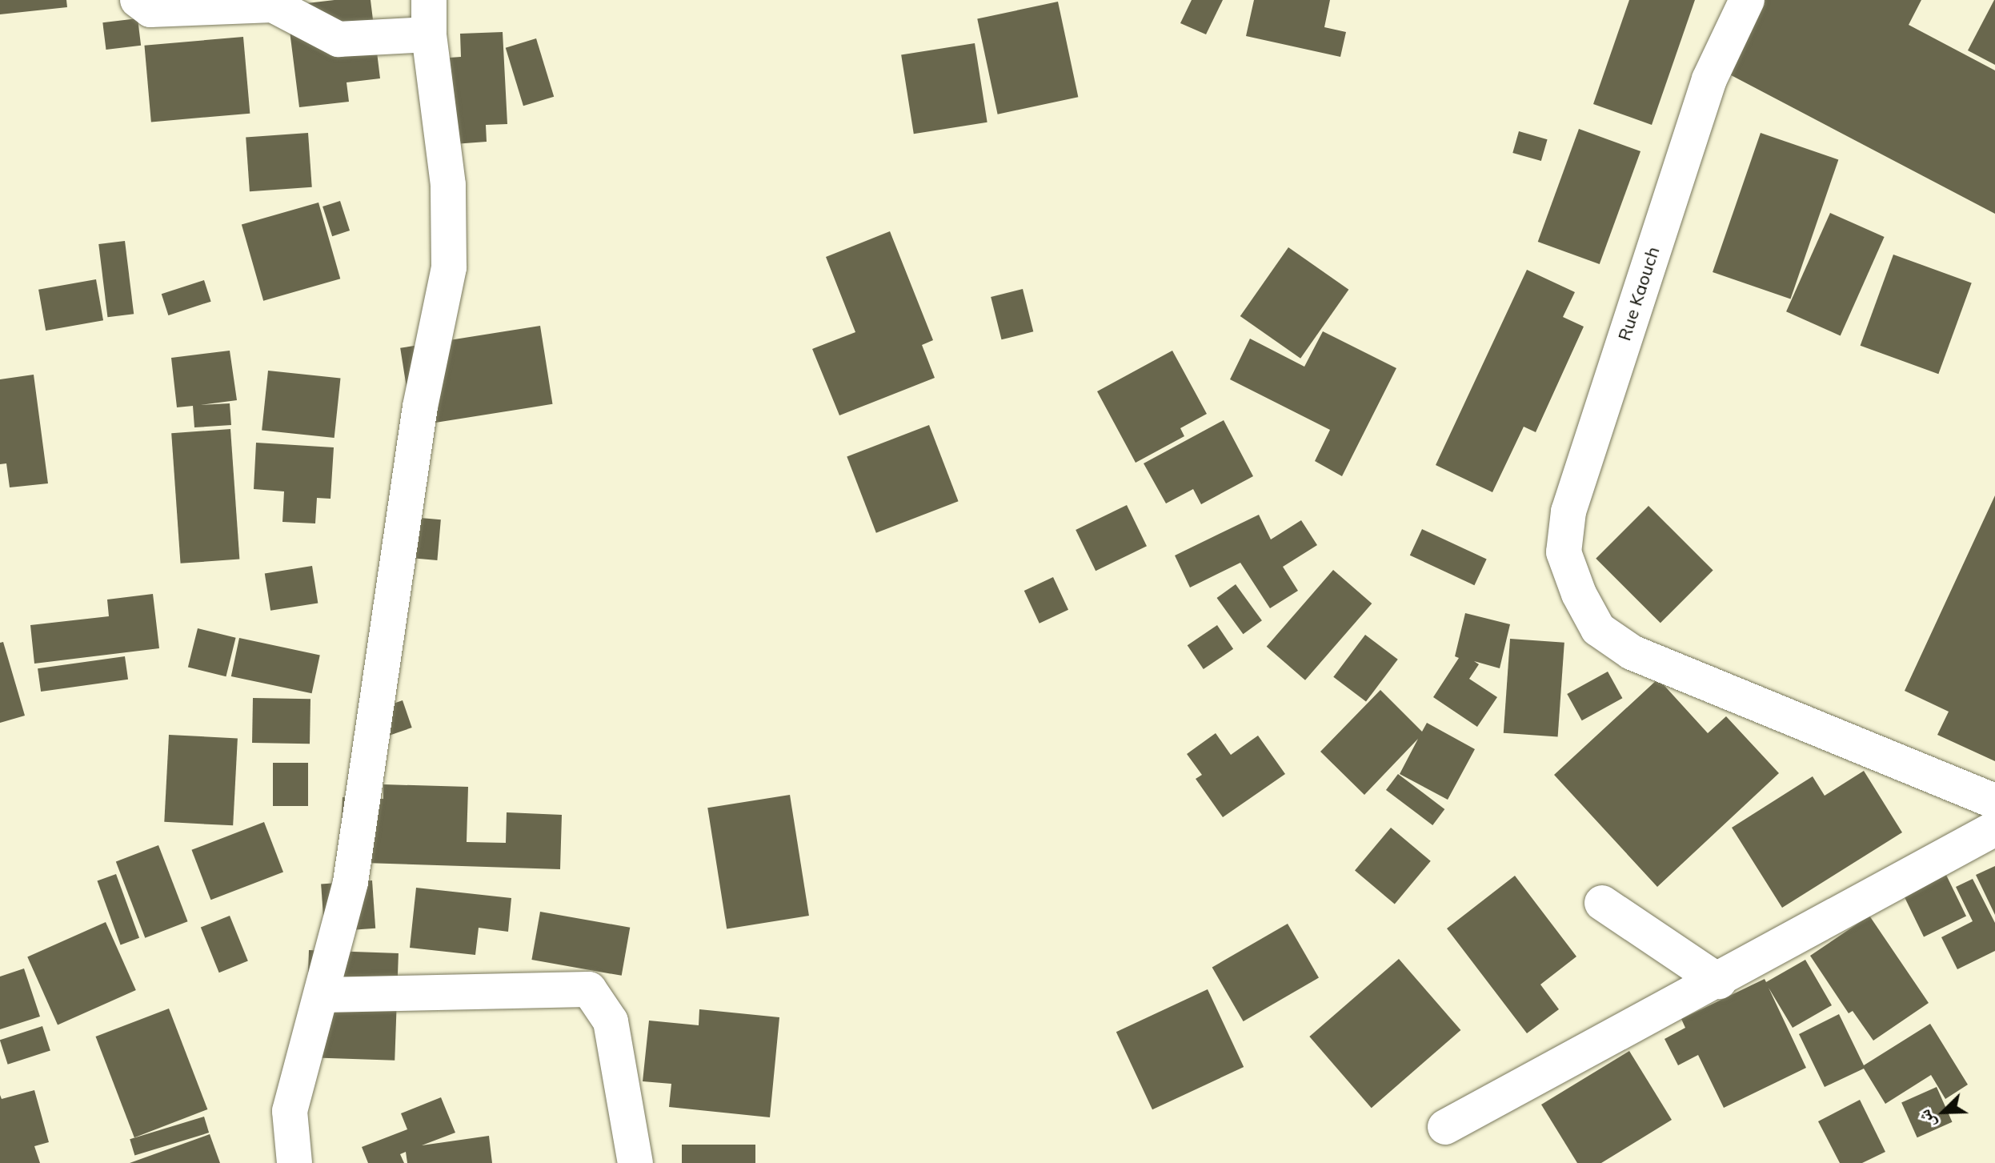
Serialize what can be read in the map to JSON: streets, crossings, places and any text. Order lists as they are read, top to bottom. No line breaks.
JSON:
{"streets":{"street":["Rue Kaouch"]},"north":"bottom left"}
